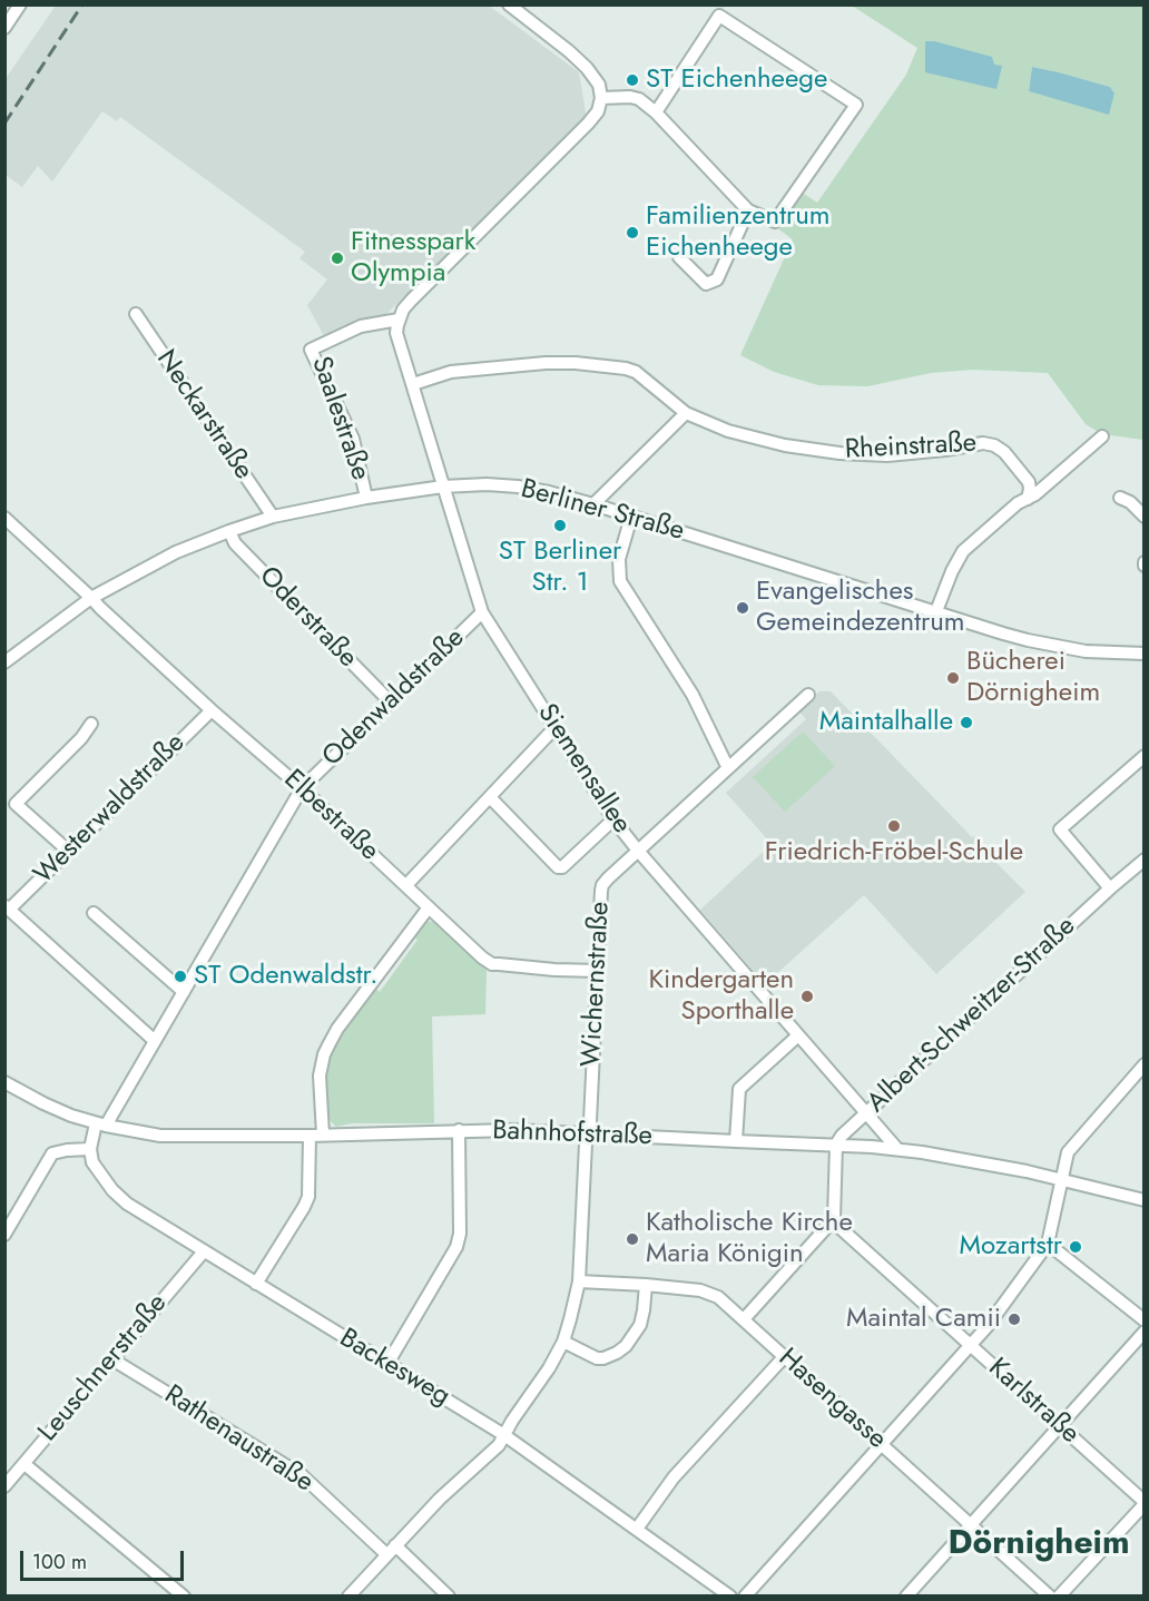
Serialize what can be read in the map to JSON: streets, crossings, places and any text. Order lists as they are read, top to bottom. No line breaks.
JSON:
{"streets":{"street":["Neckarstraße","Saalestraße","Rheinstraße","Berliner Straße","Oderstraße","Odenwaldstraße","Siemensallee","Westerwaldstraße","Elbestraße","Wichernstraße","Albert-Schweitzer-Straße","Bahnhofstraße","Leuschnerstraße","Backesweg","Hasengasse","Karlstraße","Rathenaustraße"]},"crossings":[["Neckarstraße","Berliner Straße"],["Saalestraße","Berliner Straße"],["Saalestraße","Siemensallee"],["Rheinstraße","Siemensallee"],["Berliner Straße","Oderstraße"],["Berliner Straße","Siemensallee"],["Berliner Straße","Elbestraße"],["Oderstraße","Odenwaldstraße"],["Odenwaldstraße","Siemensallee"],["Odenwaldstraße","Elbestraße"],["Odenwaldstraße","Bahnhofstraße"],["Siemensallee","Wichernstraße"],["Siemensallee","Albert-Schweitzer-Straße"],["Siemensallee","Bahnhofstraße"],["Westerwaldstraße","Elbestraße"],["Elbestraße","Wichernstraße"],["Wichernstraße","Bahnhofstraße"],["Wichernstraße","Backesweg"],["Wichernstraße","Hasengasse"],["Wichernstraße","Rathenaustraße"],["Albert-Schweitzer-Straße","Bahnhofstraße"],["Leuschnerstraße","Backesweg"],["Leuschnerstraße","Rathenaustraße"]],"districts":["Dörnigheim"],"places":["ST Eichenheege","Familienzentrum Eichenheege","Fitnesspark Olympia","ST Berliner Str. 1","Evangelisches Gemeindezentrum","Bücherei Dörnigheim","Maintalhalle","Friedrich-Fröbel-Schule","ST Odenwaldstr.","Kindergarten Sporthalle","Katholische Kirche Maria Königin","Mozartstr","Maintal Camii"],"scale_bar":"100 m"}
